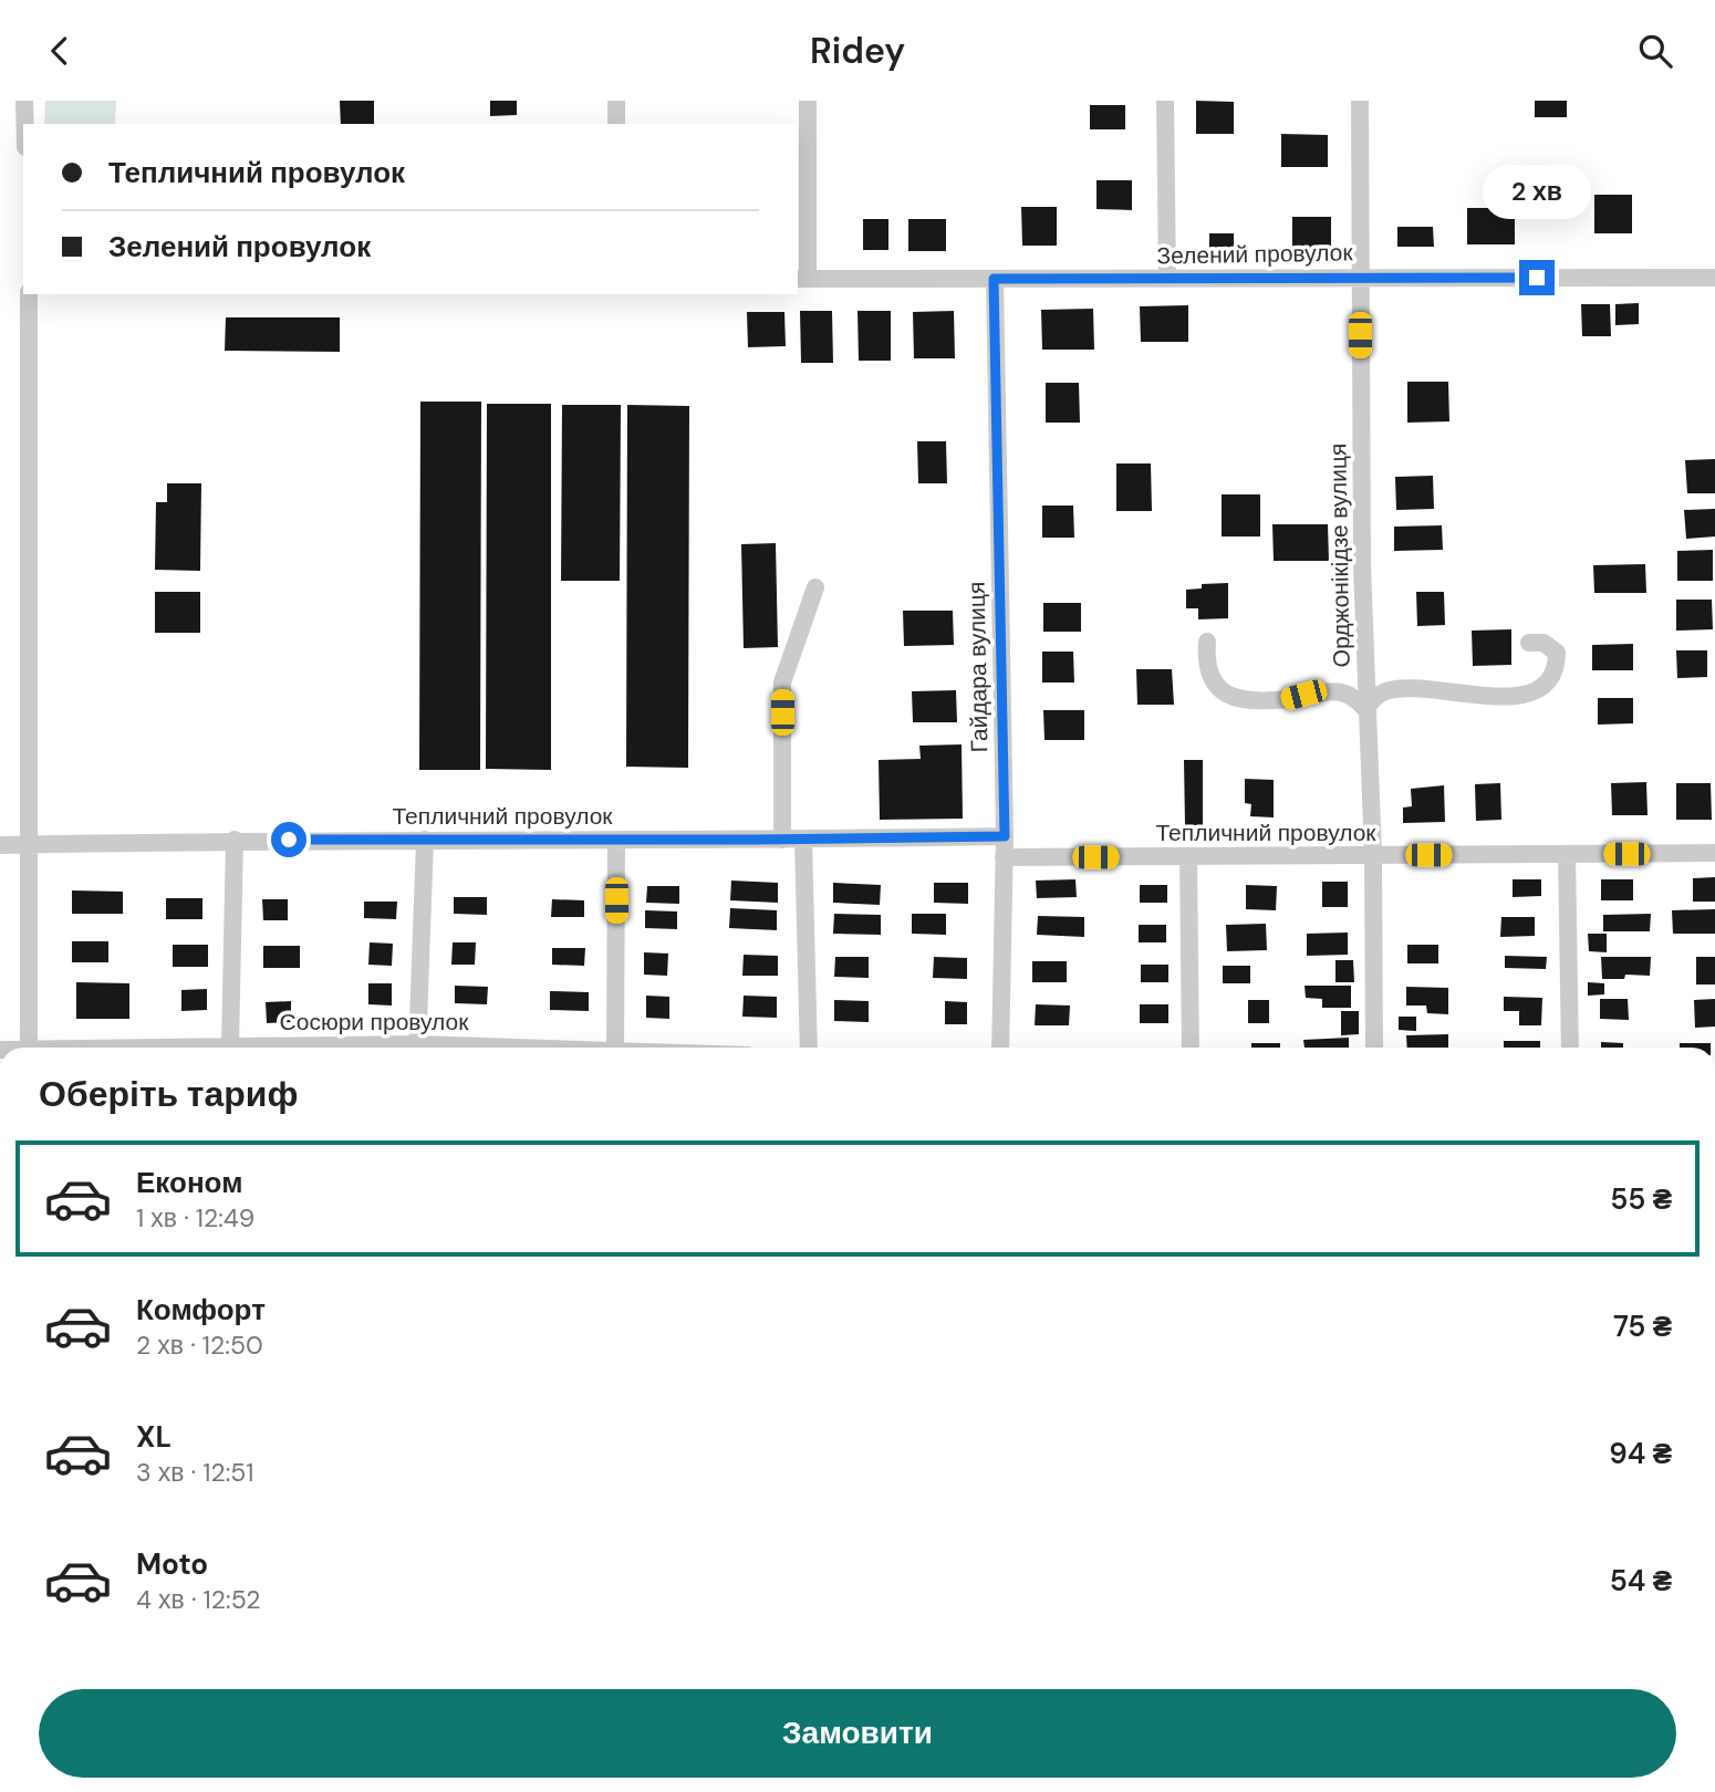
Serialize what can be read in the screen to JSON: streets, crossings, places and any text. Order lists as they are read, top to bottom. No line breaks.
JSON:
{"streets":{"street":["Зелений провулок","Орджонікідзе вулиця","Гайдара вулиця","Тепличний провулок","Сосюри провулок"]},"crossings":[["Зелений провулок","Орджонікідзе вулиця"],["Зелений провулок","Гайдара вулиця"],["Орджонікідзе вулиця","Тепличний провулок"],["Гайдара вулиця","Тепличний провулок"]],"page":{"header":"Ridey","banner":["Тепличний провулок","Зелений провулок"],"bubble":"2 хв","heading":"Оберіть тариф","list":[{"name":"Економ","note":"1 хв · 12:49","value":"55 ₴"},{"name":"Комфорт","note":"2 хв · 12:50","value":"75 ₴"},{"name":"XL","note":"3 хв · 12:51","value":"94 ₴"},{"name":"Moto","note":"4 хв · 12:52","value":"54 ₴"}],"buttons":"Замовити"}}
